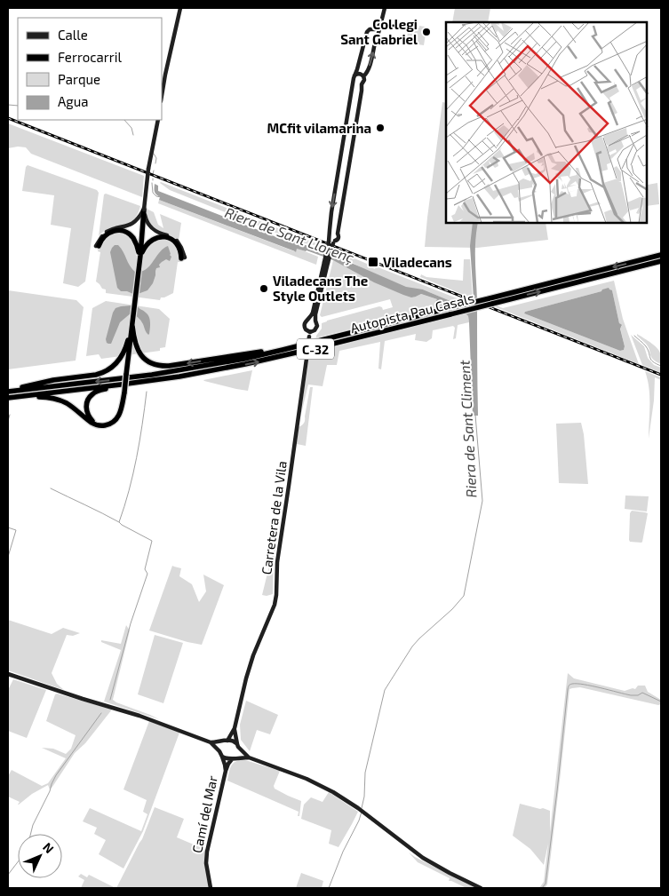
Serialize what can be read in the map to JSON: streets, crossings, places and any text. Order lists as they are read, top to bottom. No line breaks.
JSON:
{"streets":{"highway":["Autopista Pau Casals","C-32"],"main road":["Carretera de la Vila","Camí del Mar"]},"water":["Riera de Sant Llorenç","Riera de Sant Climent"],"places":{"other":["Col·legi Sant Gabriel","MCfit vilamarina","Viladecans The Style Outlets"],"transit":["Viladecans"]},"legend":["Calle","Ferrocarril","Parque","Agua"],"north":"top right"}
